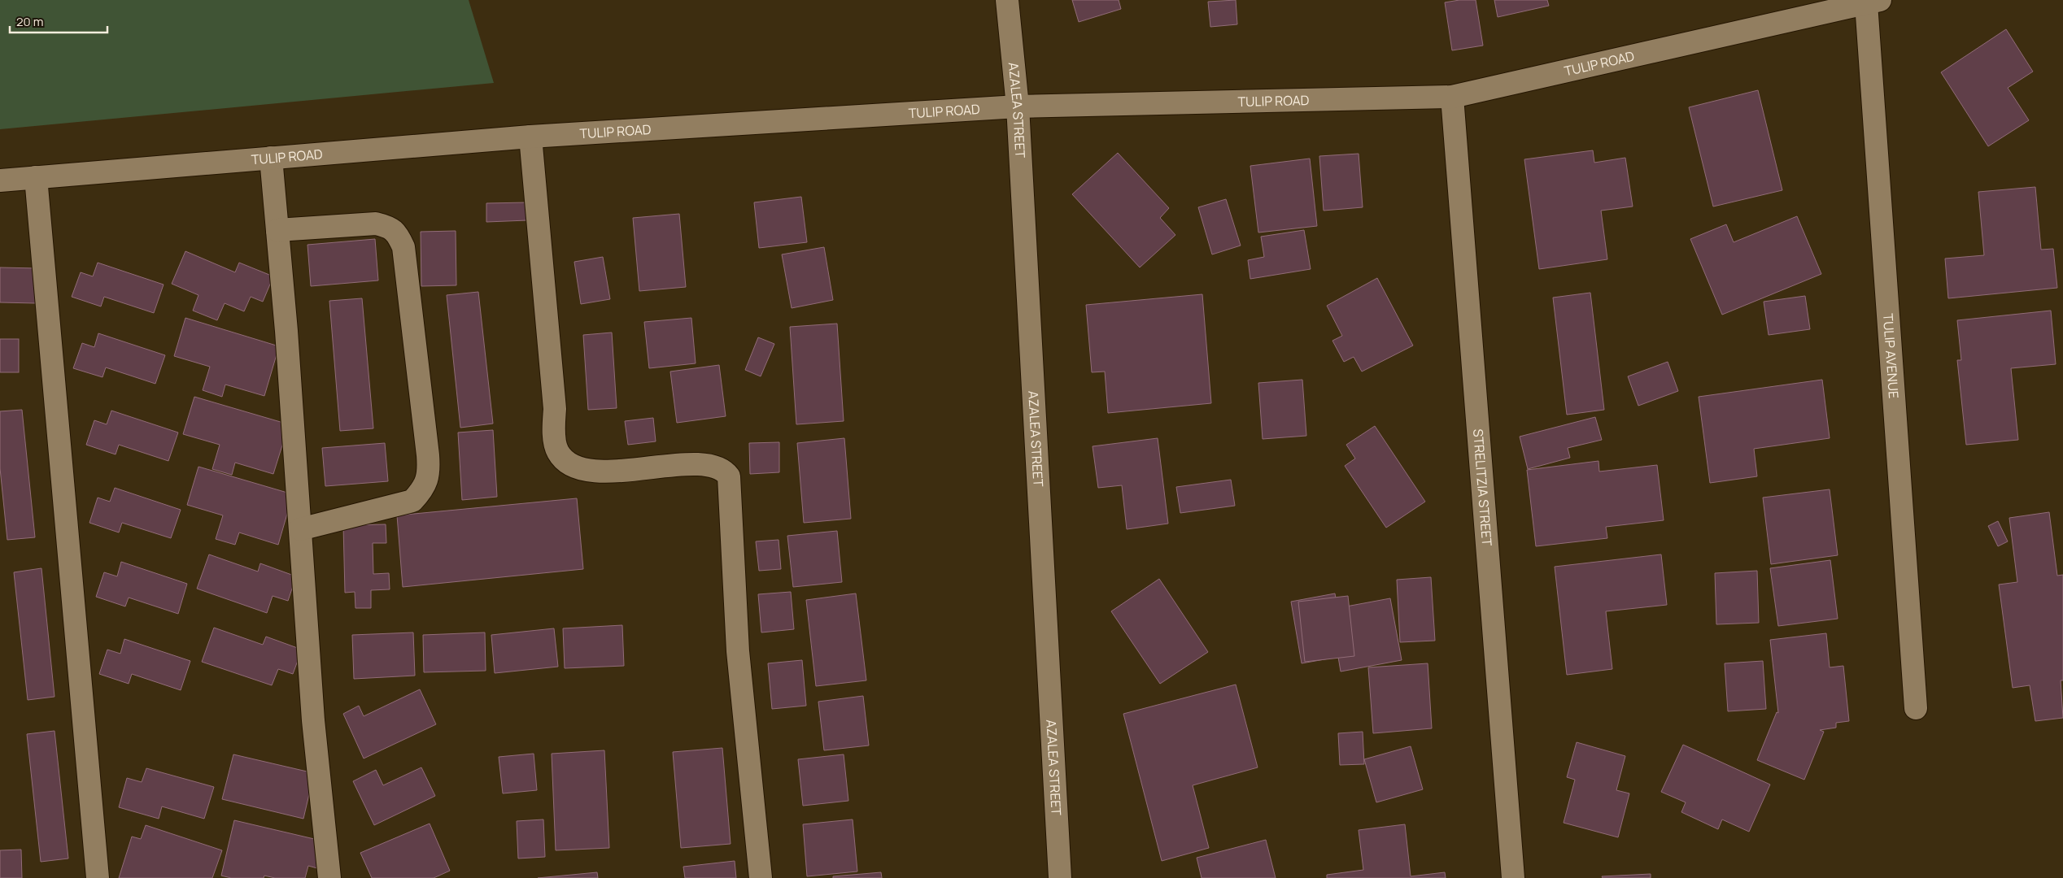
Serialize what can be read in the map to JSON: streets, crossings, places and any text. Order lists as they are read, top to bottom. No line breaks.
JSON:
{"streets":{"street":["TULIP ROAD","AZALEA STREET","TULIP AVENUE","STRELITZIA STREET"]},"crossings":[["TULIP ROAD","AZALEA STREET"],["TULIP ROAD","TULIP AVENUE"],["TULIP ROAD","STRELITZIA STREET"]],"scale_bar":"20 m"}
